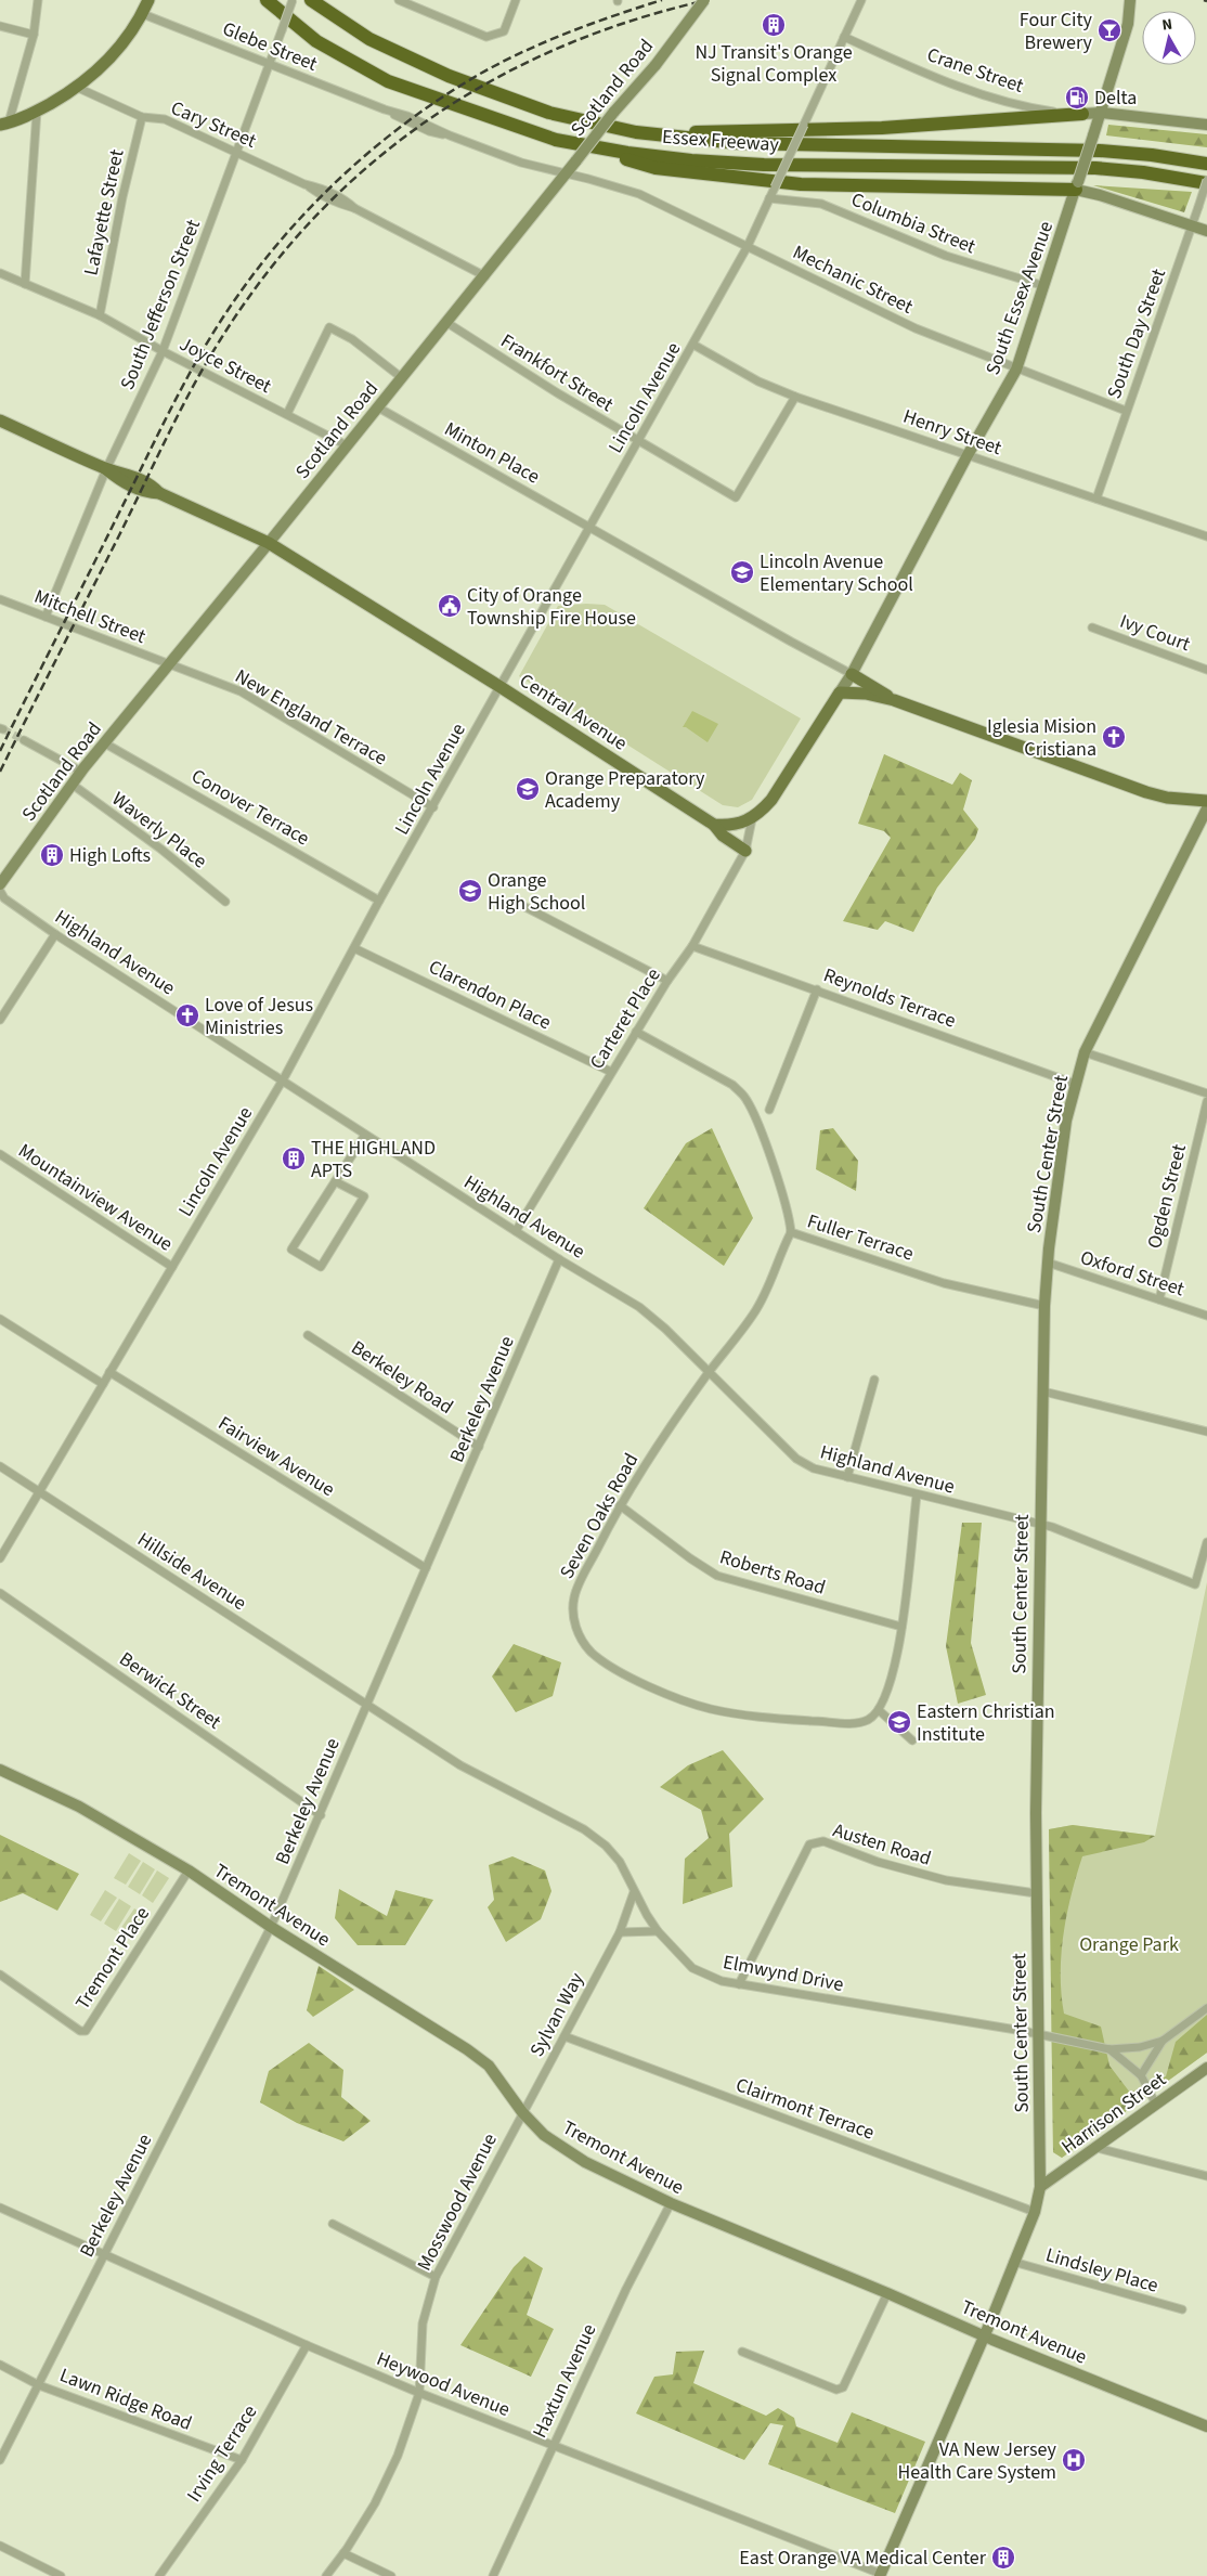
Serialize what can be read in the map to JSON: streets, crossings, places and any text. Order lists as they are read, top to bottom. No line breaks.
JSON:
{"streets":{"highway":["Essex Freeway"],"main road":["Crane Street","Scotland Road","South Essex Avenue","Central Avenue","South Center Street","Tremont Avenue","Harrison Street"],"street":["Glebe Street","Cary Street","Lafayette Street","Columbia Street","Mechanic Street","South Jefferson Street","South Day Street","Joyce Street","Frankfort Street","Lincoln Avenue","Henry Street","Minton Place","Mitchell Street","Ivy Court","New England Terrace","Conover Terrace","Waverly Place","Highland Avenue","Clarendon Place","Reynolds Terrace","Carteret Place","Ogden Street","Mountainview Avenue","Fuller Terrace","Oxford Street","Berkeley Road","Berkeley Avenue","Fairview Avenue","Seven Oaks Road","Hillside Avenue","Roberts Road","Berwick Street","Austen Road","Tremont Place","Elmwynd Drive","Sylvan Way","Clairmont Terrace","Mosswood Avenue","Lindsley Place","Haxtun Avenue","Heywood Avenue","Lawn Ridge Road","Irving Terrace"]},"crossings":[["Glebe Street","Scotland Road"],["Glebe Street","Mechanic Street"],["Glebe Street","South Jefferson Street"],["Crane Street","South Essex Avenue"],["Crane Street","Lincoln Avenue"],["Scotland Road","Cary Street"],["Scotland Road","Mechanic Street"],["Scotland Road","Joyce Street"],["Scotland Road","Frankfort Street"],["Scotland Road","Minton Place"],["Scotland Road","Mitchell Street"],["Scotland Road","Central Avenue"],["Scotland Road","New England Terrace"],["Scotland Road","Conover Terrace"],["Scotland Road","Waverly Place"],["Cary Street","Lafayette Street"],["Cary Street","South Jefferson Street"],["Essex Freeway","South Day Street"],["Lafayette Street","Joyce Street"],["Columbia Street","South Essex Avenue"],["Columbia Street","Lincoln Avenue"],["Mechanic Street","South Essex Avenue"],["Mechanic Street","South Day Street"],["Mechanic Street","Lincoln Avenue"],["South Essex Avenue","Henry Street"],["South Essex Avenue","Minton Place"],["South Jefferson Street","Joyce Street"],["South Jefferson Street","Mitchell Street"],["South Jefferson Street","Central Avenue"],["South Day Street","Henry Street"],["Frankfort Street","Lincoln Avenue"],["Frankfort Street","Henry Street"],["Lincoln Avenue","Henry Street"],["Lincoln Avenue","Minton Place"],["Lincoln Avenue","Central Avenue"],["Lincoln Avenue","New England Terrace"],["Lincoln Avenue","Conover Terrace"],["Lincoln Avenue","Highland Avenue"],["Lincoln Avenue","Clarendon Place"],["Lincoln Avenue","Mountainview Avenue"],["Lincoln Avenue","Fairview Avenue"],["Lincoln Avenue","Hillside Avenue"],["Mitchell Street","New England Terrace"],["Central Avenue","Carteret Place"],["Highland Avenue","Carteret Place"],["Highland Avenue","South Center Street"],["Highland Avenue","Fuller Terrace"],["Highland Avenue","Berkeley Avenue"],["Highland Avenue","Seven Oaks Road"],["Clarendon Place","Carteret Place"],["Reynolds Terrace","Carteret Place"],["Reynolds Terrace","South Center Street"],["South Center Street","Fuller Terrace"],["South Center Street","Oxford Street"],["South Center Street","Austen Road"],["South Center Street","Tremont Avenue"],["South Center Street","Elmwynd Drive"],["South Center Street","Clairmont Terrace"],["South Center Street","Harrison Street"],["South Center Street","Lindsley Place"],["South Center Street","Heywood Avenue"],["Ogden Street","Oxford Street"],["Fuller Terrace","Seven Oaks Road"],["Berkeley Road","Berkeley Avenue"],["Berkeley Avenue","Fairview Avenue"],["Berkeley Avenue","Hillside Avenue"],["Berkeley Avenue","Berwick Street"],["Berkeley Avenue","Tremont Avenue"],["Berkeley Avenue","Elmwynd Drive"],["Berkeley Avenue","Heywood Avenue"],["Berkeley Avenue","Lawn Ridge Road"],["Seven Oaks Road","Roberts Road"],["Hillside Avenue","Elmwynd Drive"],["Austen Road","Elmwynd Drive"],["Tremont Avenue","Tremont Place"],["Tremont Avenue","Sylvan Way"],["Tremont Avenue","Mosswood Avenue"],["Tremont Avenue","Haxtun Avenue"],["Elmwynd Drive","Sylvan Way"],["Sylvan Way","Clairmont Terrace"],["Sylvan Way","Mosswood Avenue"],["Mosswood Avenue","Heywood Avenue"],["Haxtun Avenue","Heywood Avenue"],["Heywood Avenue","Irving Terrace"],["Lawn Ridge Road","Irving Terrace"]],"parks":["Orange Park"],"places":{"building":["NJ Transit's Orange Signal Complex","High Lofts","THE HIGHLAND APTS","East Orange VA Medical Center"],"bar":["Four City Brewery"],"fuel station":["Delta"],"school or university":["Lincoln Avenue Elementary School","Orange Preparatory Academy","Orange High School","Eastern Christian Institute"],"public building":["City of Orange Township Fire House"],"church":["Iglesia Mision Cristiana","Love of Jesus Ministries"],"hospital":["VA New Jersey Health Care System"]},"north":"top"}
